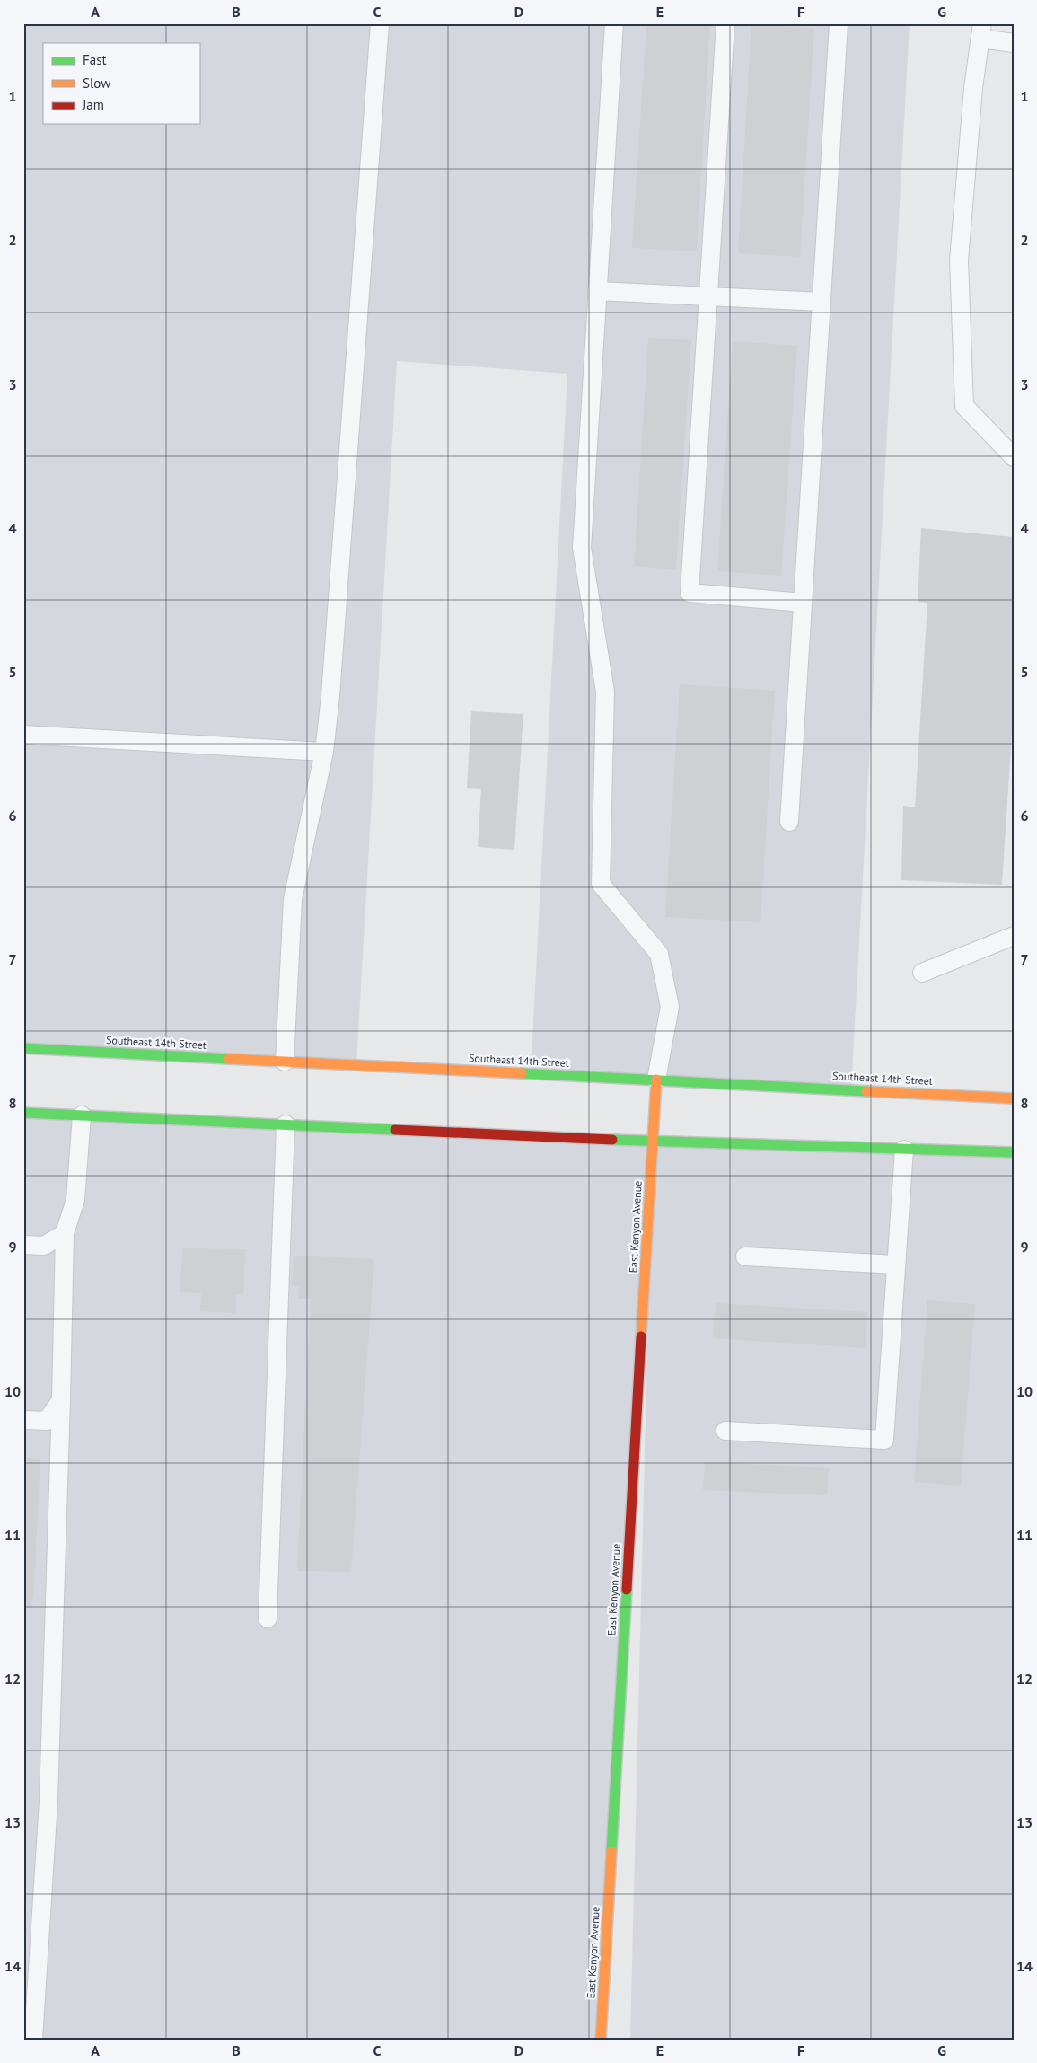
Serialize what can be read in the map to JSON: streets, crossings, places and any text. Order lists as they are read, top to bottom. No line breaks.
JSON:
{"streets":{"main road":["Southeast 14th Street","East Kenyon Avenue"]},"crossings":[["Southeast 14th Street","East Kenyon Avenue"]],"legend":["Fast","Slow","Jam"],"grid":{"columns":["A","B","C","D","E","F","G"],"rows":["1","2","3","4","5","6","7","8","9","10","11","12","13","14"]}}
